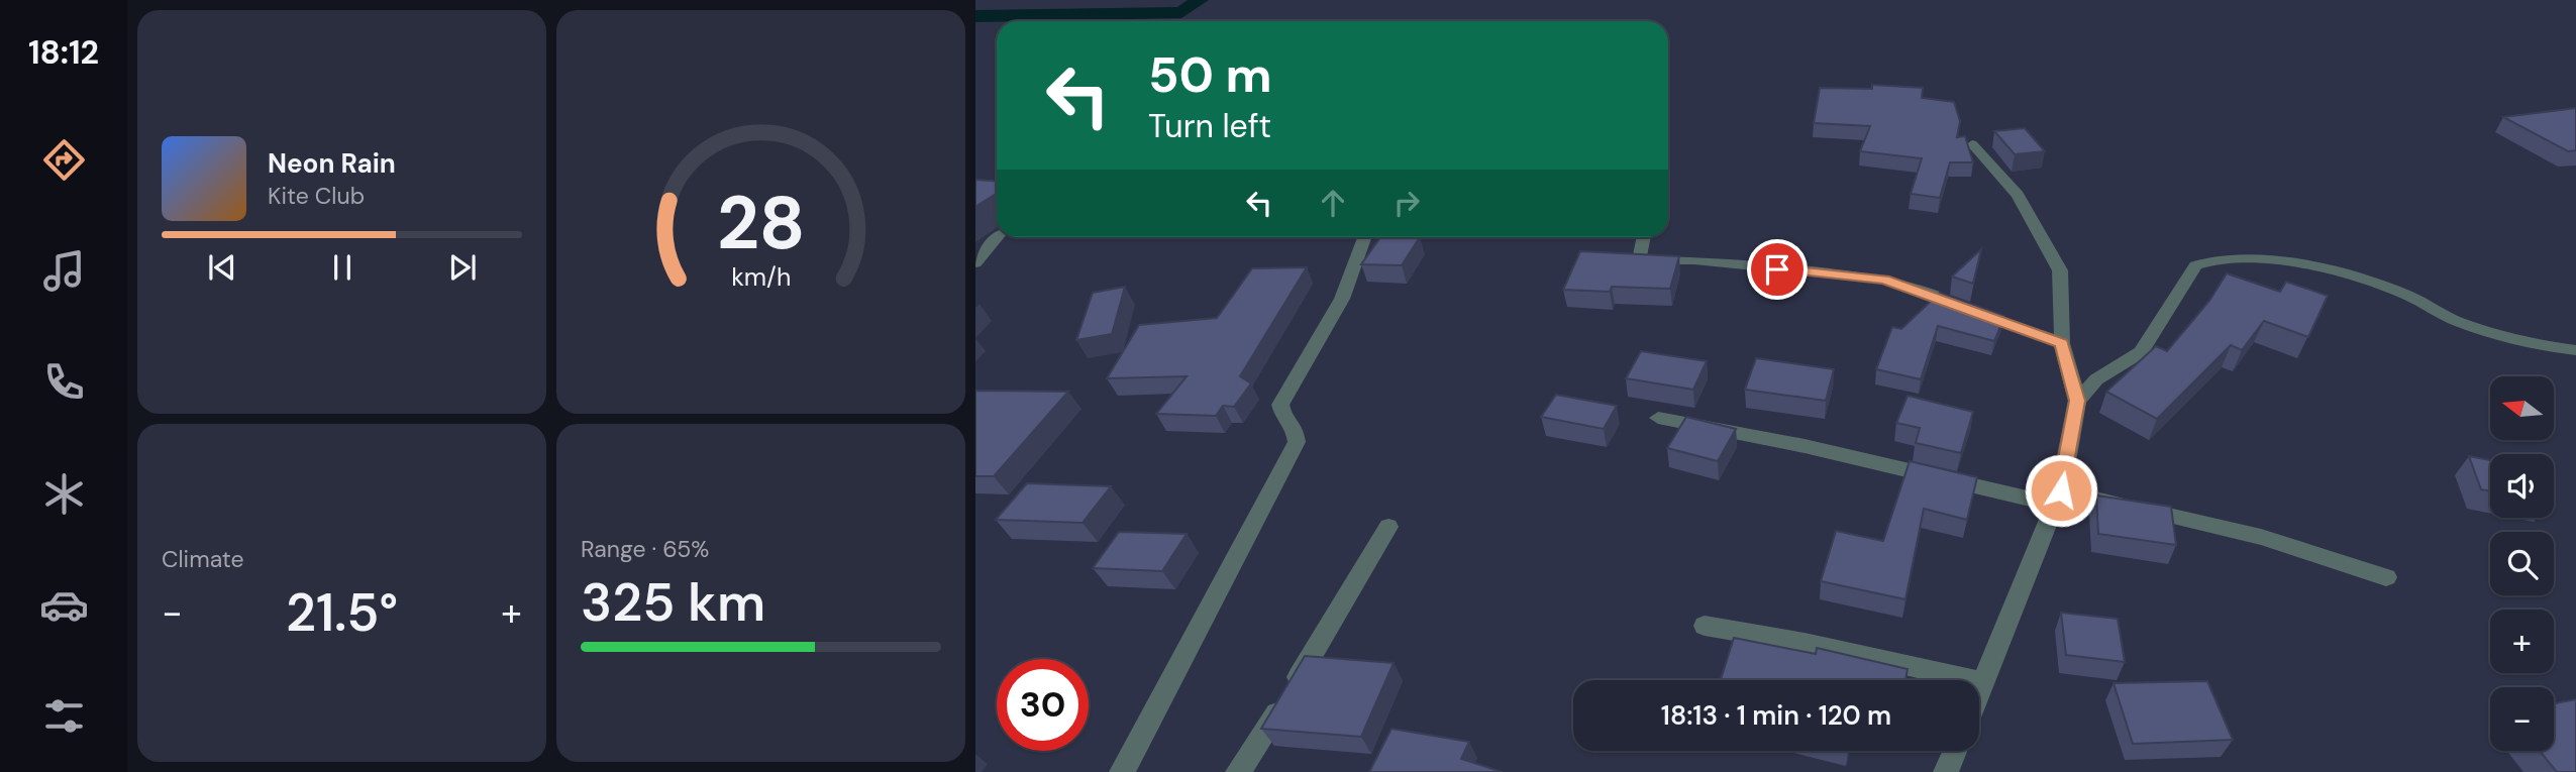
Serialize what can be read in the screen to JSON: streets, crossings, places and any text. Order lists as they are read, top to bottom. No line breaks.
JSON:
{"north":"left","page":{"tabs":"18:12","turn":["50 m","Turn left"],"song":["Neon Rain","Kite Club"],"map_buttons":["+","−"],"tile":["Climate",["Range · 65%","325 km"]],"heat":["−","21.5°","+"],"limit":"30","trip":"18:13 · 1 min · 120 m","gauge":["28","km/h"]}}
